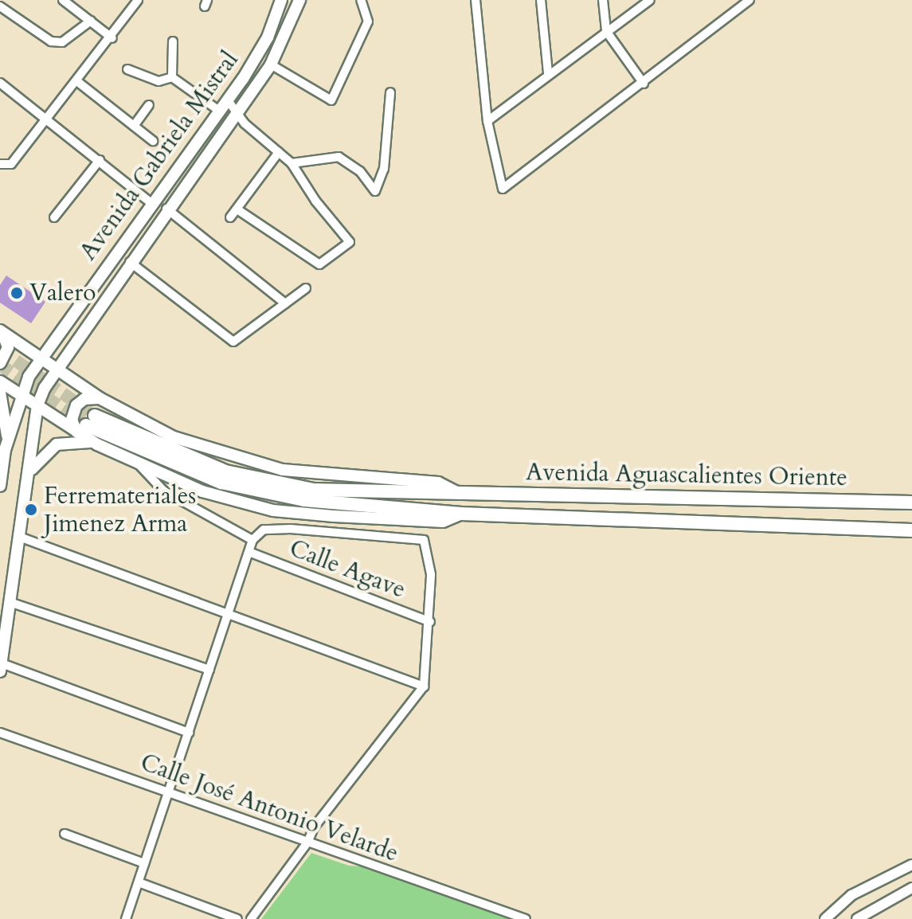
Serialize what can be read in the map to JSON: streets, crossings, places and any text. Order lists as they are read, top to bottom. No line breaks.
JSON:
{"streets":{"main road":["Avenida Gabriela Mistral","Avenida Aguascalientes Oriente"],"street":["Calle Agave","Calle José Antonio Velarde"]},"crossings":[["Avenida Gabriela Mistral","Avenida Aguascalientes Oriente"]],"places":["Valero","Ferremateriales Jimenez Arma"]}
